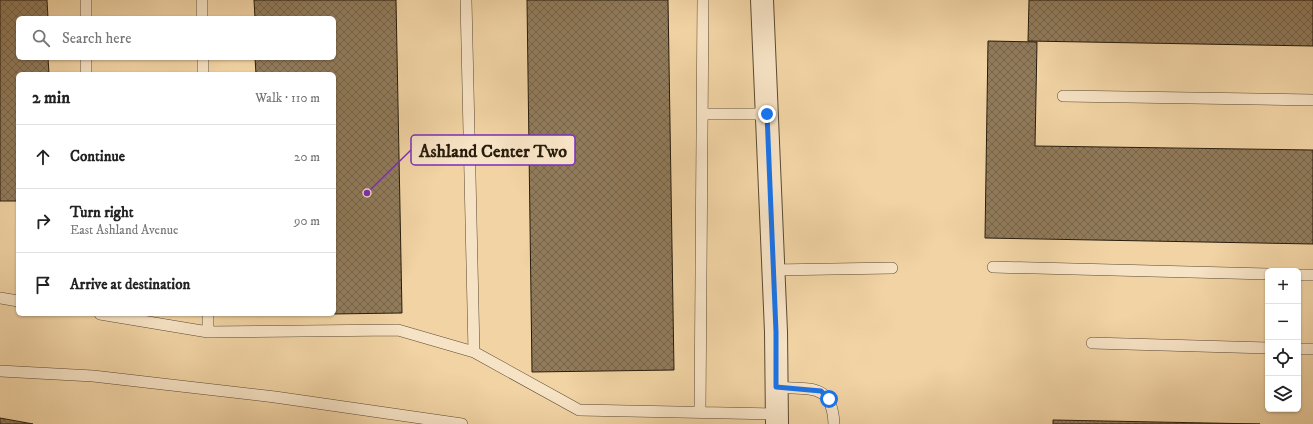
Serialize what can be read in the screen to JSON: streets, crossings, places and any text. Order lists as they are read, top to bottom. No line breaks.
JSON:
{"places":["Ashland Center Two"],"page":{"search":"Search here","heading":["2 min","Walk · 110 m"],"list":[["Continue","20 m"],["Turn right","East Ashland Avenue","90 m"],"Arrive at destination"],"map_buttons":["+","−"]}}
